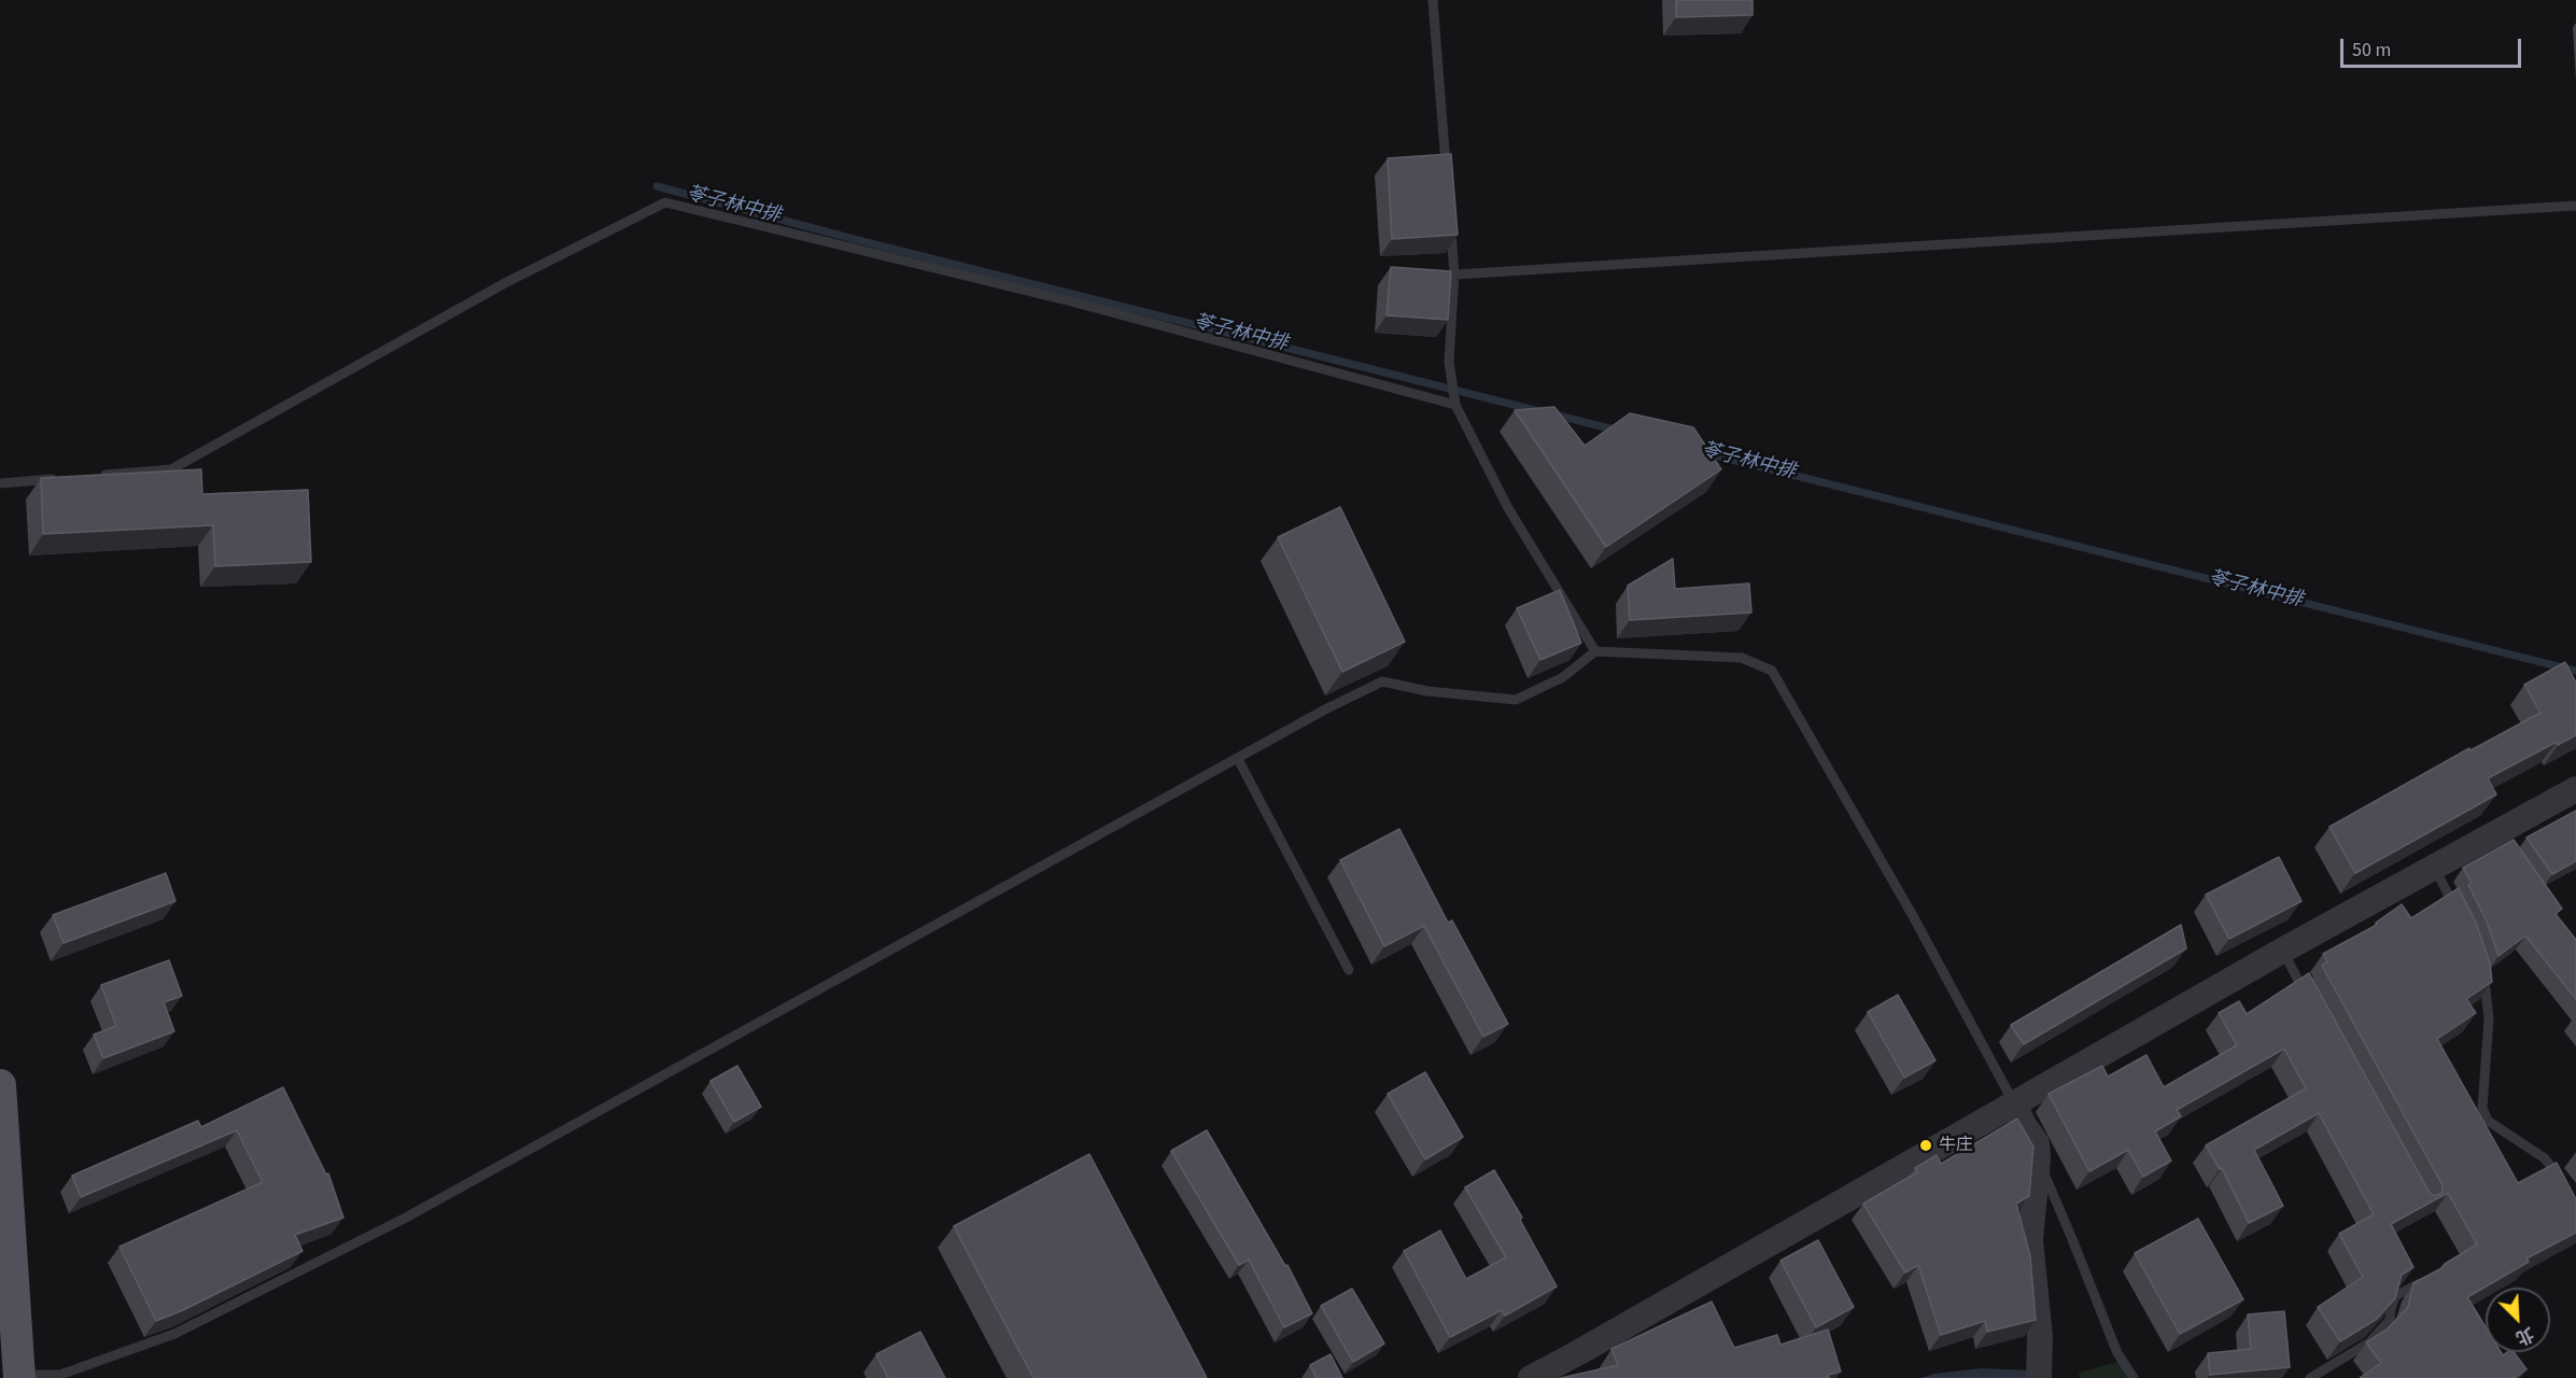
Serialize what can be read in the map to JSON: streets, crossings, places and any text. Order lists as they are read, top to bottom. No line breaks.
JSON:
{"water":["苓子林中排"],"places":["牛庄"],"scale_bar":"50 m","north":"bottom right"}
